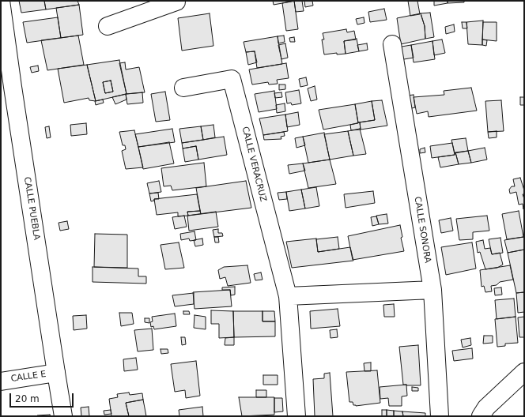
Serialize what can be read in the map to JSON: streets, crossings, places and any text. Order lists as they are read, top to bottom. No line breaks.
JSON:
{"streets":{"street":["CALLE VERACRUZ","CALLE PUEBLA","CALLE SONORA","CALLE E"]},"crossings":[["CALLE PUEBLA","CALLE E"]],"scale_bar":"20 m"}
